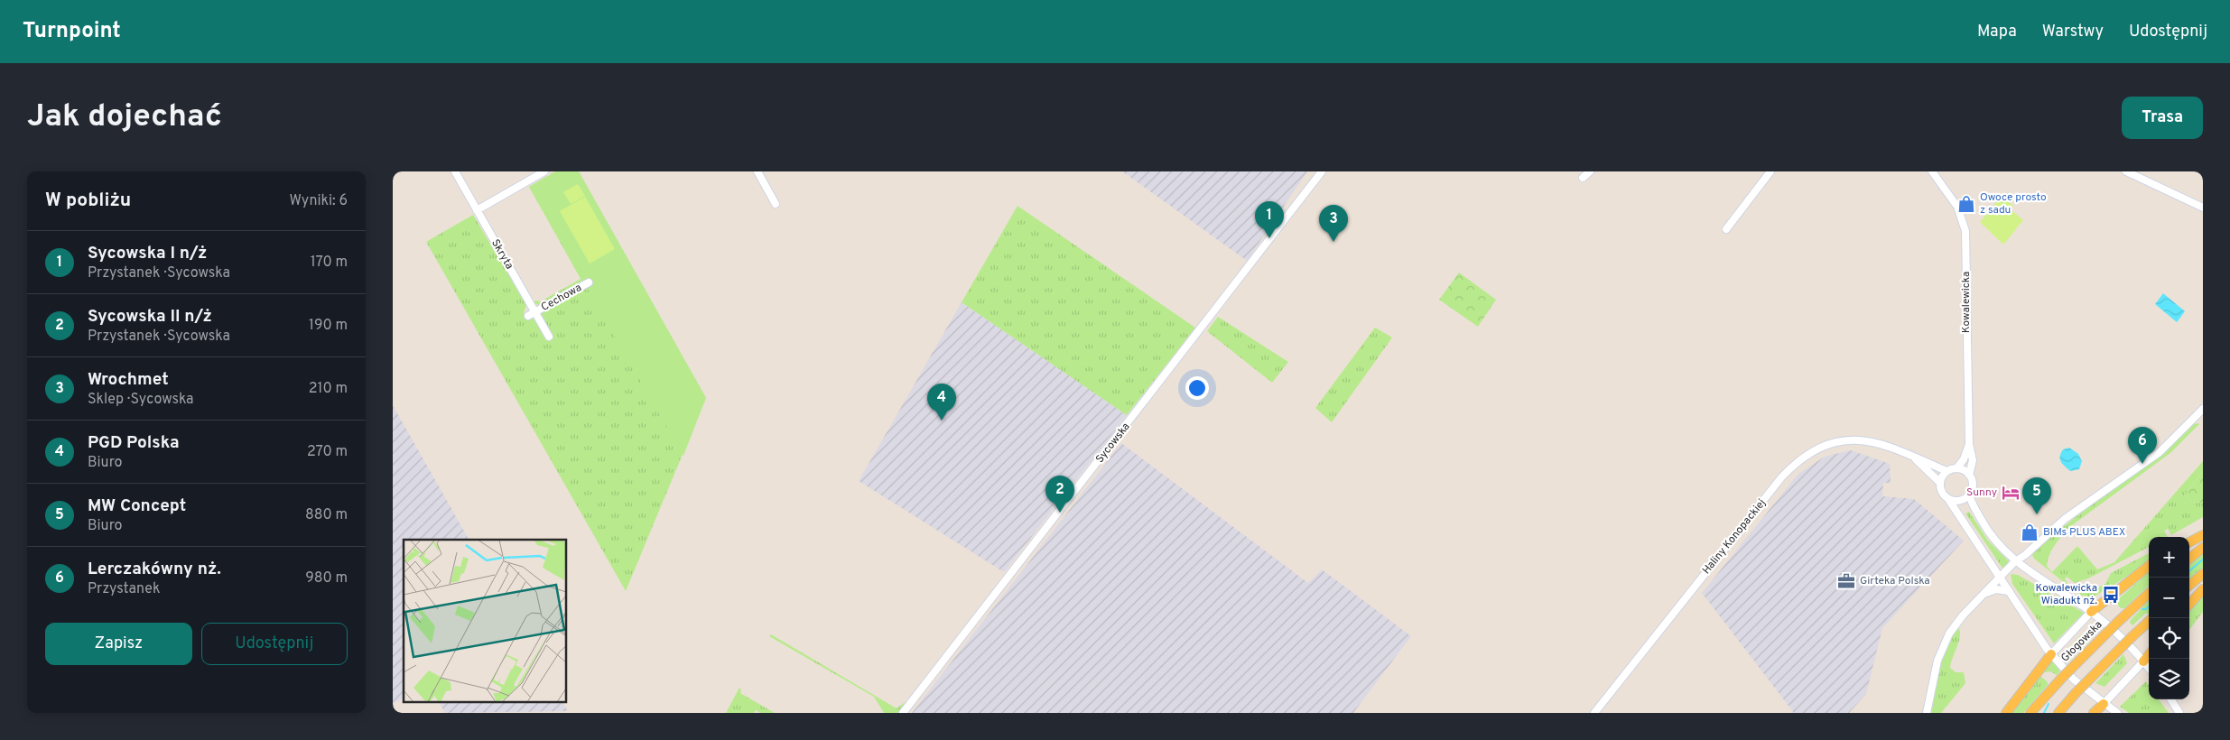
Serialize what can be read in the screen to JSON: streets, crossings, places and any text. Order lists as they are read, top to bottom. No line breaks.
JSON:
{"streets":{"main road":["Głogowska"],"street":["Skryta","Cechowa","Kowalewicka","Sycowska","Haliny Konopackiej"]},"crossings":[["Skryta","Cechowa"],["Kowalewicka","Haliny Konopackiej"]],"places":{"shop":["Owoce prosto z sadu","BIMs PLUS ABEX"],"hotel":["Sunny"],"office":["Girteka Polska"],"bus stop":["Kowalewicka Wiadukt nż."]},"page":{"header":"Turnpoint","nav":["Mapa","Warstwy","Udostępnij"],"buttons":["Trasa",["Zapisz","Udostępnij"]],"title":"Jak dojechać","heading":["W pobliżu","Wyniki: 6"],"pins":["1","3","4","6","2","5"],"list":[{"mark":"1","name":"Sycowska I n/ż","note":"Przystanek · Sycowska","value":"170 m"},{"mark":"2","name":"Sycowska II n/ż","note":"Przystanek · Sycowska","value":"190 m"},{"mark":"3","name":"Wrochmet","note":"Sklep · Sycowska","value":"210 m"},{"mark":"4","name":"PGD Polska","note":"Biuro","value":"270 m"},{"mark":"5","name":"MW Concept","note":"Biuro","value":"880 m"},{"mark":"6","name":"Lerczakówny nż.","note":"Przystanek","value":"980 m"}],"map_buttons":["+","−"]}}
